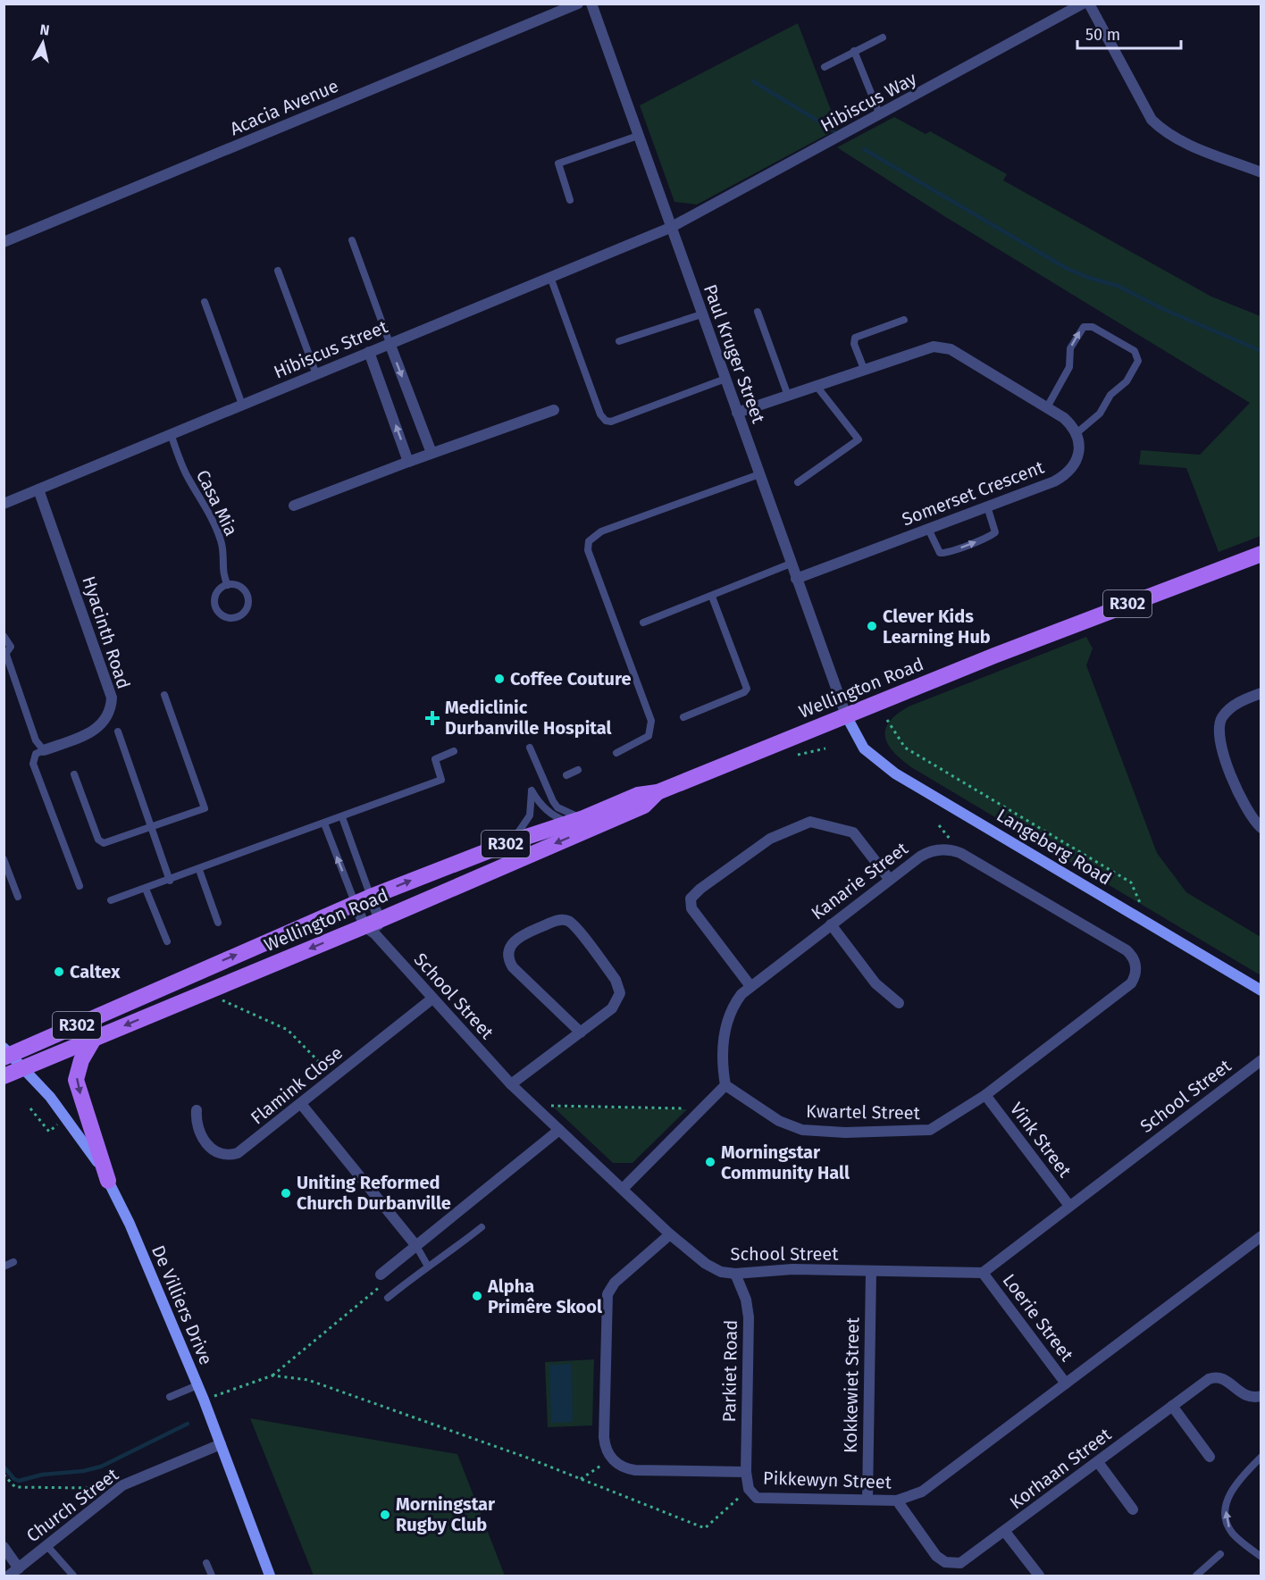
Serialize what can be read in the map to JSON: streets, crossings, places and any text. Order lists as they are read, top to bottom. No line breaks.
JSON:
{"streets":{"main road":["R302","Wellington Road"],"street":["Hibiscus Way","Acacia Avenue","Hibiscus Street","Paul Kruger Street","Somerset Crescent","Hyacinth Road","Langeberg Road","Kanarie Street","School Street","Flamink Close","Kwartel Street","Vink Street","De Villiers Drive","Loerie Street","Parkiet Road","Kokkewiet Street","Korhaan Street","Pikkewyn Street","Church Street"],"lane":["Casa Mia"]},"crossings":[["Hibiscus Way","Hibiscus Street"],["Hibiscus Way","Paul Kruger Street"],["Hibiscus Street","Paul Kruger Street"],["Hibiscus Street","Casa Mia"],["Hibiscus Street","Hyacinth Road"],["Paul Kruger Street","Somerset Crescent"],["Paul Kruger Street","Wellington Road"],["Paul Kruger Street","Langeberg Road"],["Wellington Road","Langeberg Road"],["Wellington Road","School Street"],["Wellington Road","De Villiers Drive"],["Kanarie Street","Kwartel Street"],["School Street","Flamink Close"],["School Street","Vink Street"],["School Street","Loerie Street"],["School Street","Parkiet Road"],["School Street","Kokkewiet Street"],["Kwartel Street","Vink Street"],["De Villiers Drive","Church Street"],["Loerie Street","Pikkewyn Street"],["Parkiet Road","Pikkewyn Street"],["Kokkewiet Street","Pikkewyn Street"],["Korhaan Street","Pikkewyn Street"]],"places":{"other":["Clever Kids Learning Hub","Coffee Couture","Caltex","Morningstar Community Hall","Uniting Reformed Church Durbanville","Alpha Primêre Skool","Morningstar Rugby Club"],"health":["Mediclinic Durbanville Hospital"]},"scale_bar":"50 m","north":"top"}
